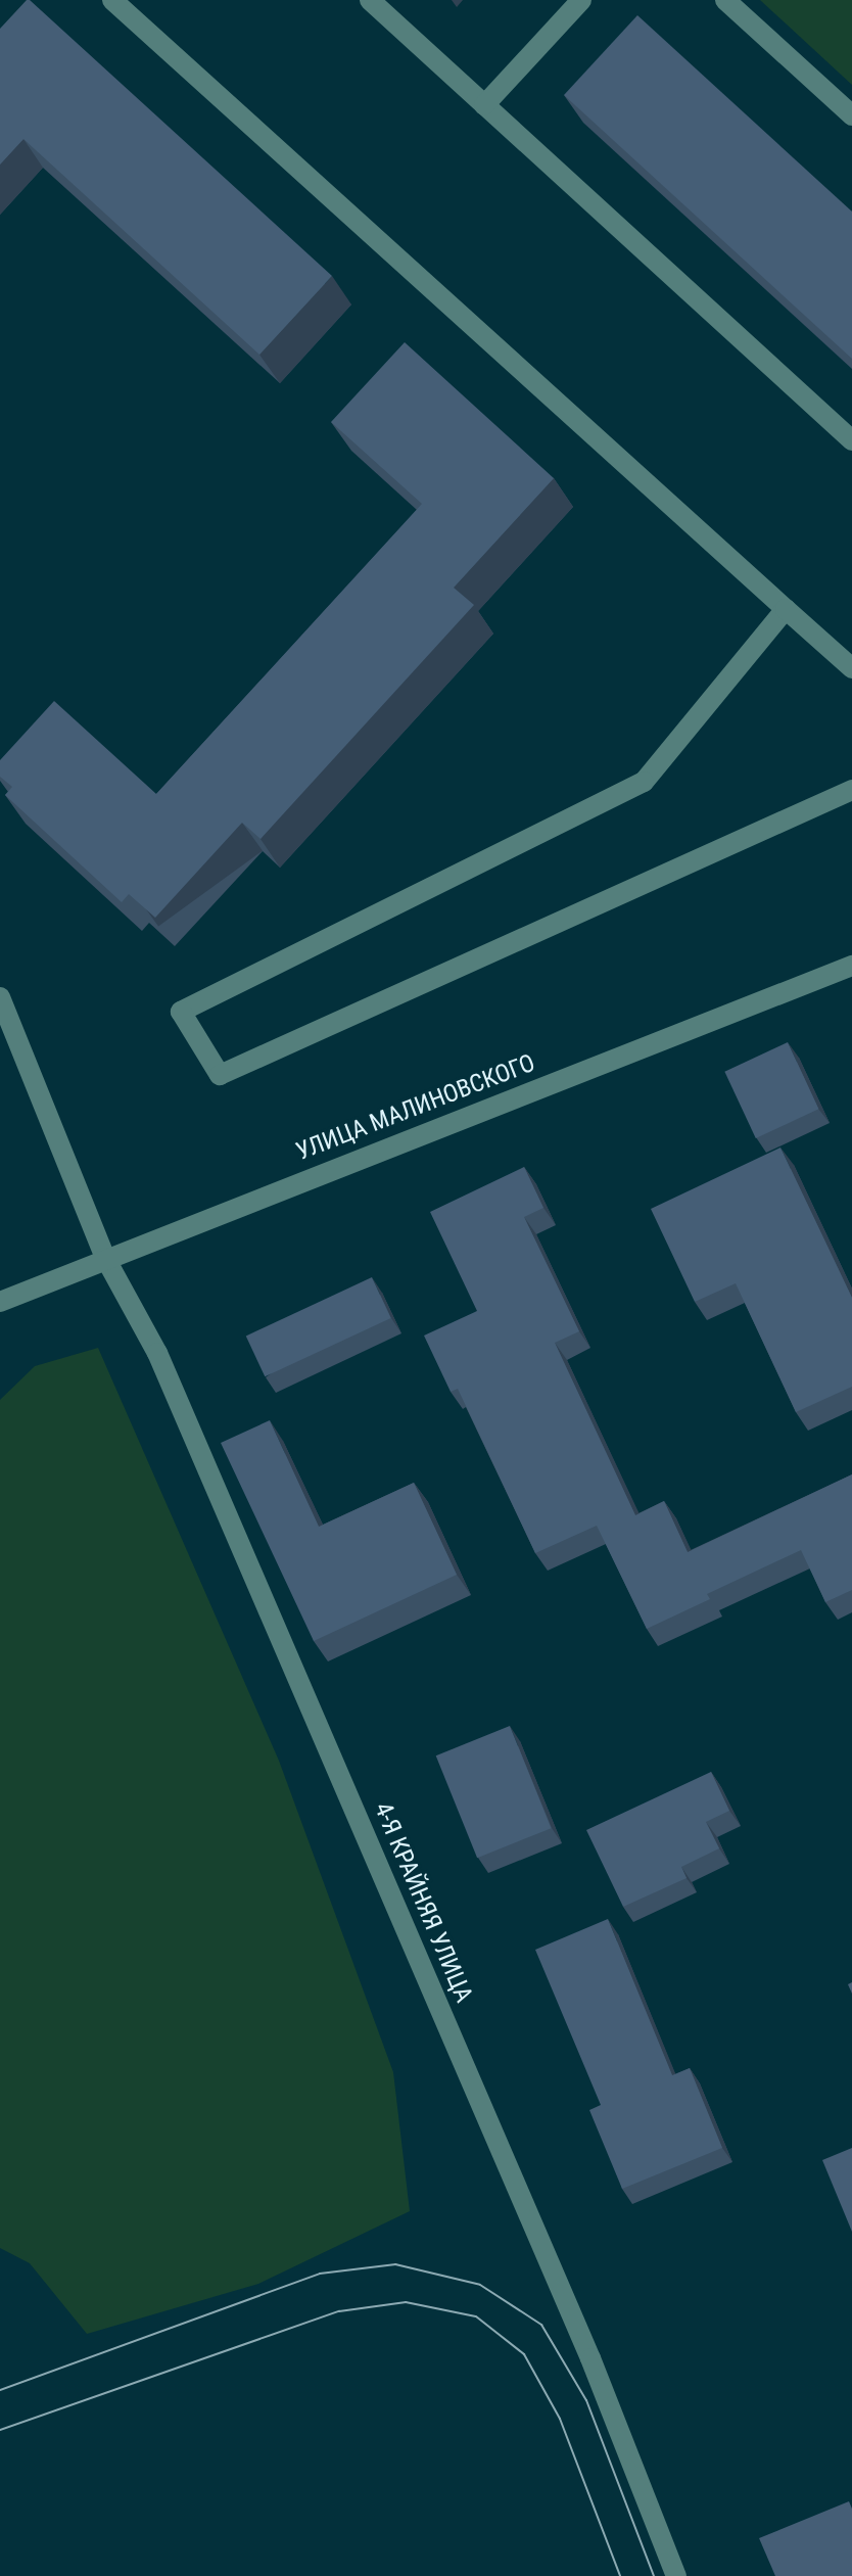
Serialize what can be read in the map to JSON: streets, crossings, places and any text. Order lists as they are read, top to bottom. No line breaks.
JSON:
{"streets":{"street":["УЛИЦА МАЛИНОВСКОГО","4-Я КРАЙНЯЯ УЛИЦА"]},"crossings":[["УЛИЦА МАЛИНОВСКОГО","4-Я КРАЙНЯЯ УЛИЦА"]]}
